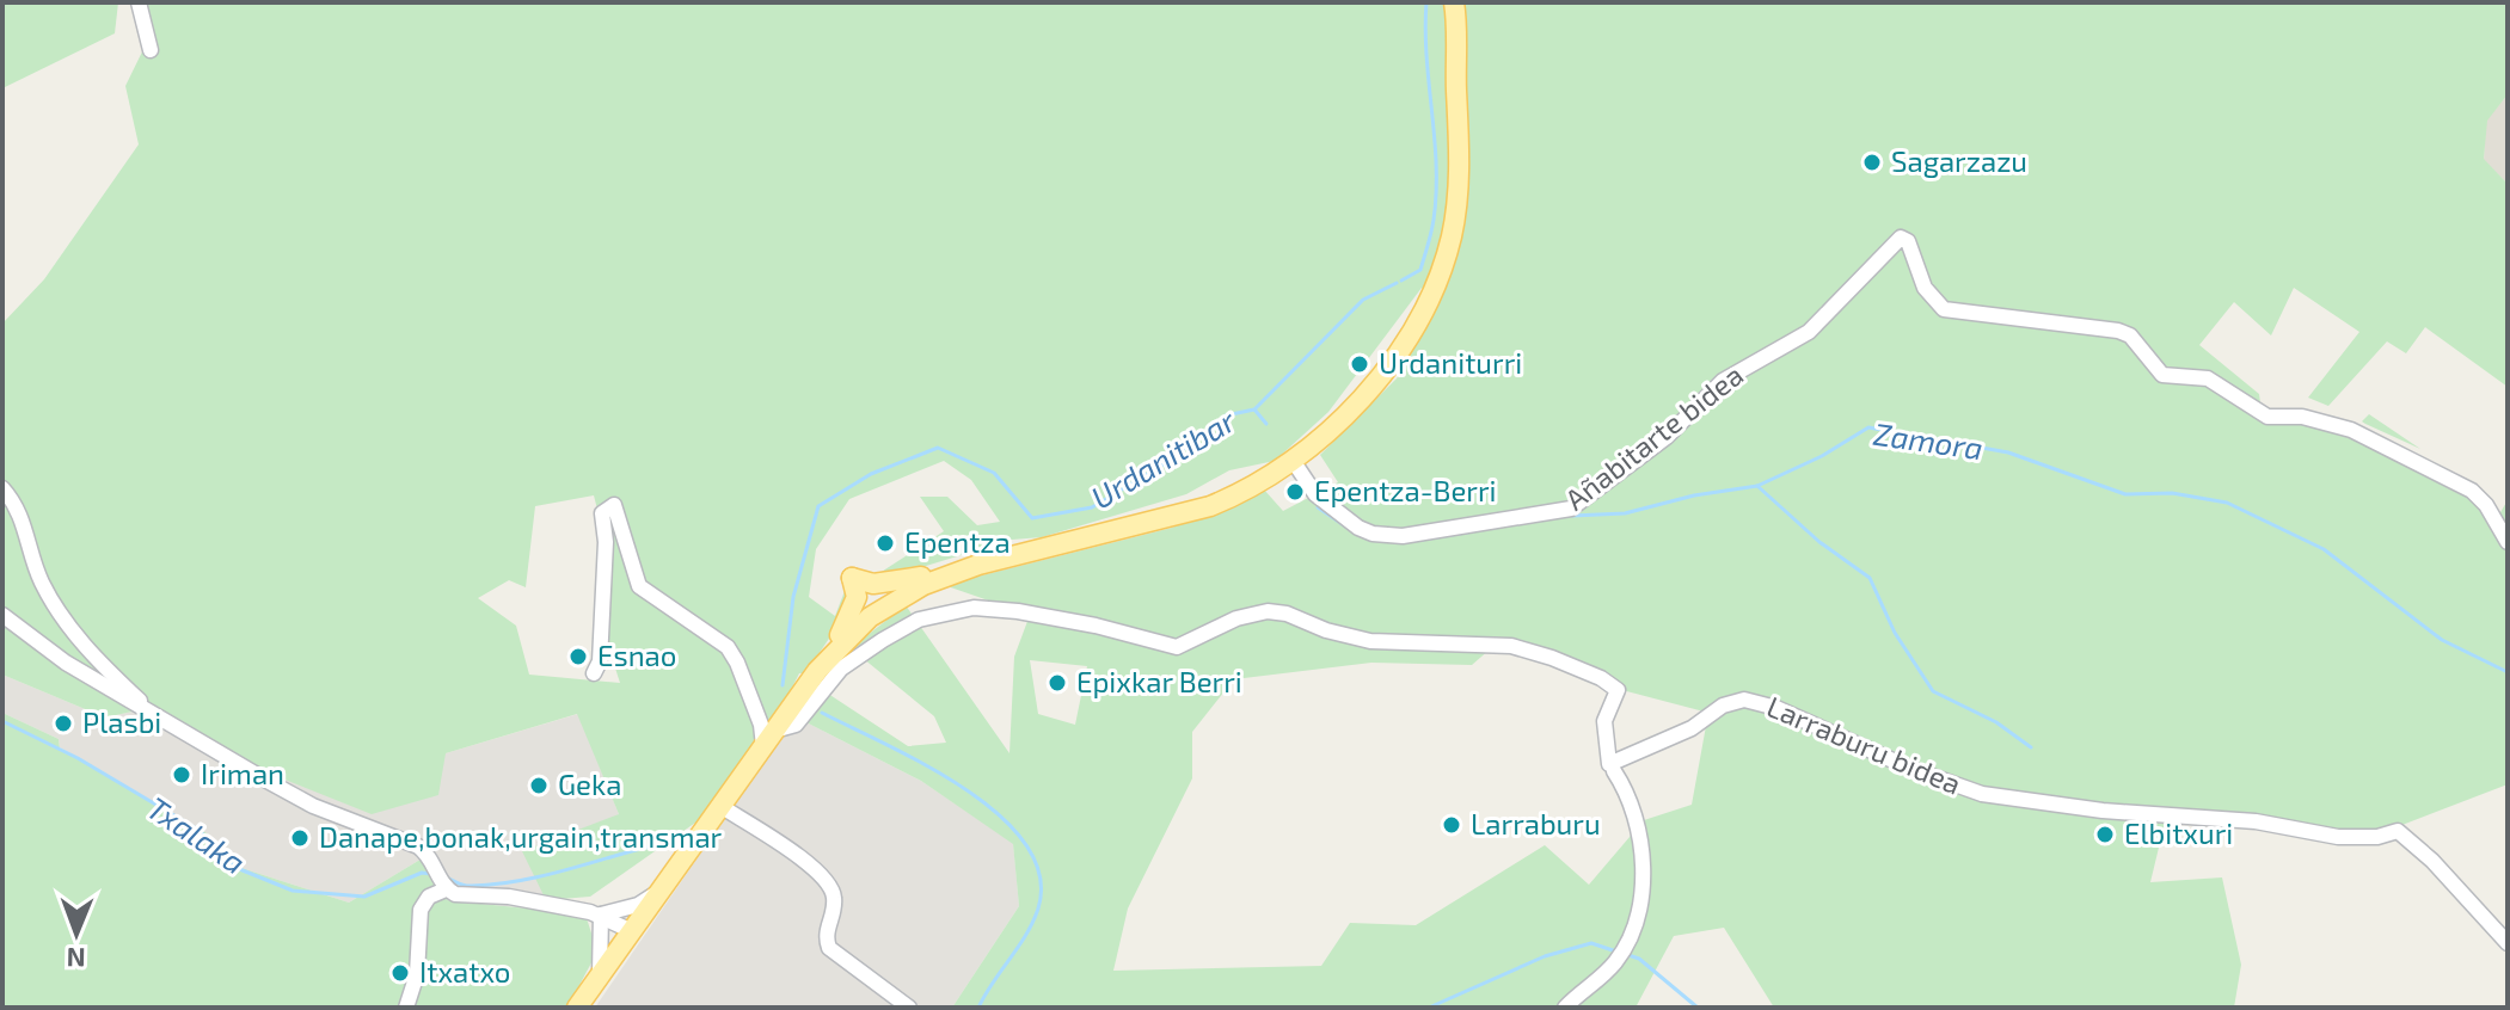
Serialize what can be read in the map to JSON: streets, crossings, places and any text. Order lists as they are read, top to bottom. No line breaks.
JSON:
{"streets":{"street":["Añabitarte bidea","Larraburu bidea"]},"water":["Zamora","Urdanitibar","Txalaka"],"places":["Sagarzazu","Urdaniturri","Epentza-Berri","Epentza","Esnao","Epixkar Berri","Plasbi","Iriman","Geka","Larraburu","Elbitxuri","Danape,bonak,urgain,transmar","Itxatxo"],"north":"bottom"}
